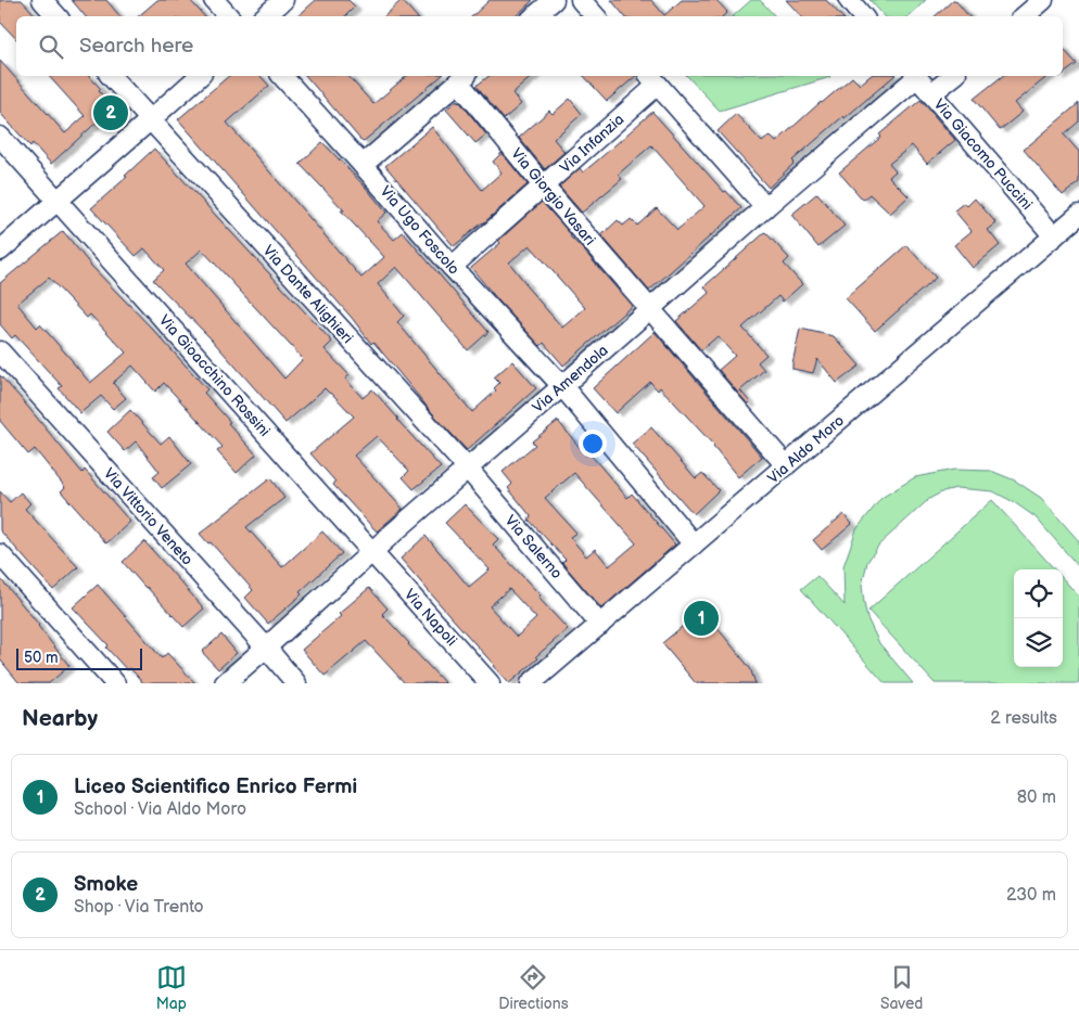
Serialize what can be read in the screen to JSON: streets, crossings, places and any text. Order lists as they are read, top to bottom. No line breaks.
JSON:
{"streets":{"street":["Via Infanzia","Via Giacomo Puccini","Via Giorgio Vasari","Via Ugo Foscolo","Via Dante Alighieri","Via Gioacchino Rossini","Via Amendola","Via Aldo Moro","Via Vittorio Veneto","Via Salerno","Via Napoli"]},"crossings":[["Via Infanzia","Via Giorgio Vasari"],["Via Infanzia","Via Ugo Foscolo"],["Via Giacomo Puccini","Via Aldo Moro"],["Via Giorgio Vasari","Via Amendola"],["Via Giorgio Vasari","Via Aldo Moro"],["Via Ugo Foscolo","Via Amendola"],["Via Ugo Foscolo","Via Aldo Moro"],["Via Dante Alighieri","Via Amendola"],["Via Dante Alighieri","Via Salerno"],["Via Gioacchino Rossini","Via Amendola"],["Via Gioacchino Rossini","Via Napoli"],["Via Amendola","Via Vittorio Veneto"],["Via Amendola","Via Salerno"],["Via Amendola","Via Napoli"],["Via Aldo Moro","Via Salerno"]],"scale_bar":"50 m","page":{"search":"Search here","pins":["2","1"],"scale":"50 m","heading":["Nearby","2 results"],"list":[{"mark":"1","name":"Liceo Scientifico Enrico Fermi","note":"School · Via Aldo Moro","value":"80 m"},{"mark":"2","name":"Smoke","note":"Shop · Via Trento","value":"230 m"}],"nav":["Map","Directions","Saved"]}}
